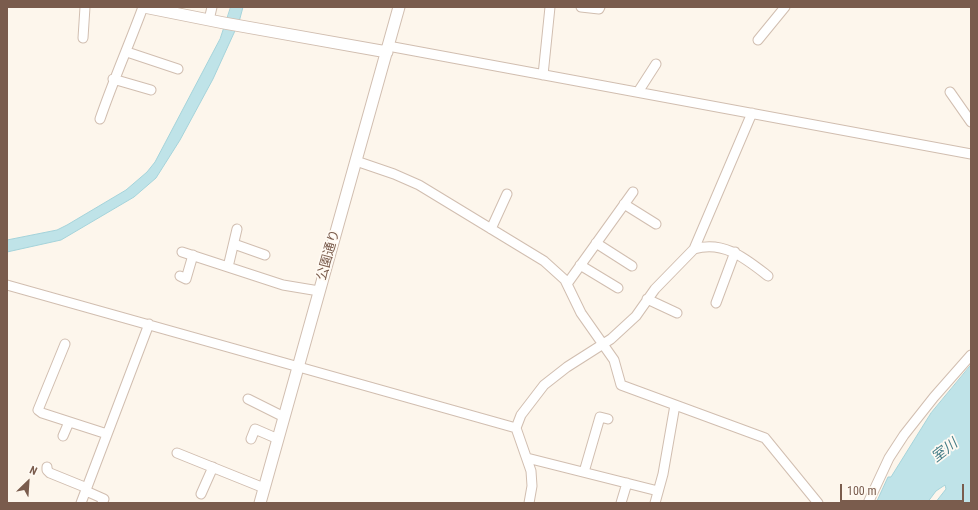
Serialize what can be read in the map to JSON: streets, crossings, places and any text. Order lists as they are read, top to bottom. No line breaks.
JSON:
{"streets":{"street":["公園通り"]},"water":["室川"],"scale_bar":"100 m","north":"top right"}
